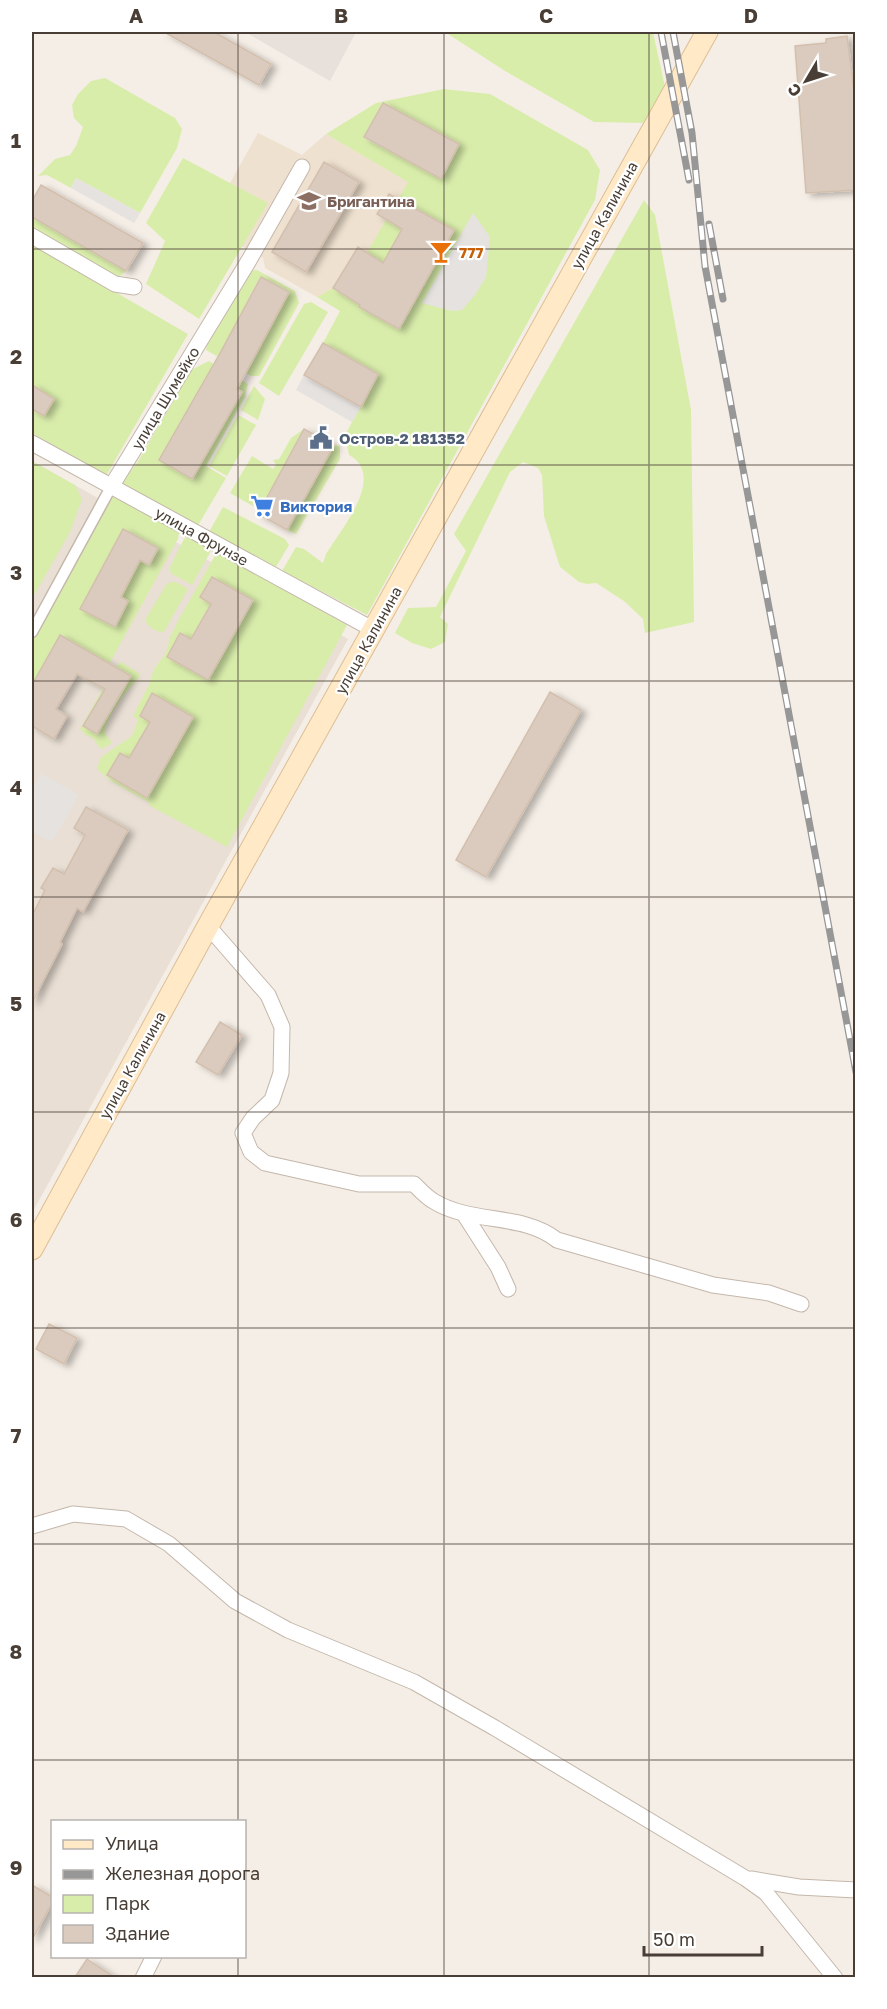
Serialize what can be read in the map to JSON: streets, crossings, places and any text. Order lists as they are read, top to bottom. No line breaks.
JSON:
{"streets":{"main road":["улица Калинина"],"street":["улица Шумейко","улица Фрунзе"]},"crossings":[["улица Калинина","улица Фрунзе"],["улица Шумейко","улица Фрунзе"]],"places":{"school or university":["Бригантина"],"bar":["777"],"public building":["Остров-2 181352"],"supermarket":["Виктория"]},"legend":["Улица","Железная дорога","Парк","Здание"],"scale_bar":"50 m","north":"bottom left","grid":{"columns":["A","B","C","D"],"rows":["1","2","3","4","5","6","7","8","9"]}}
